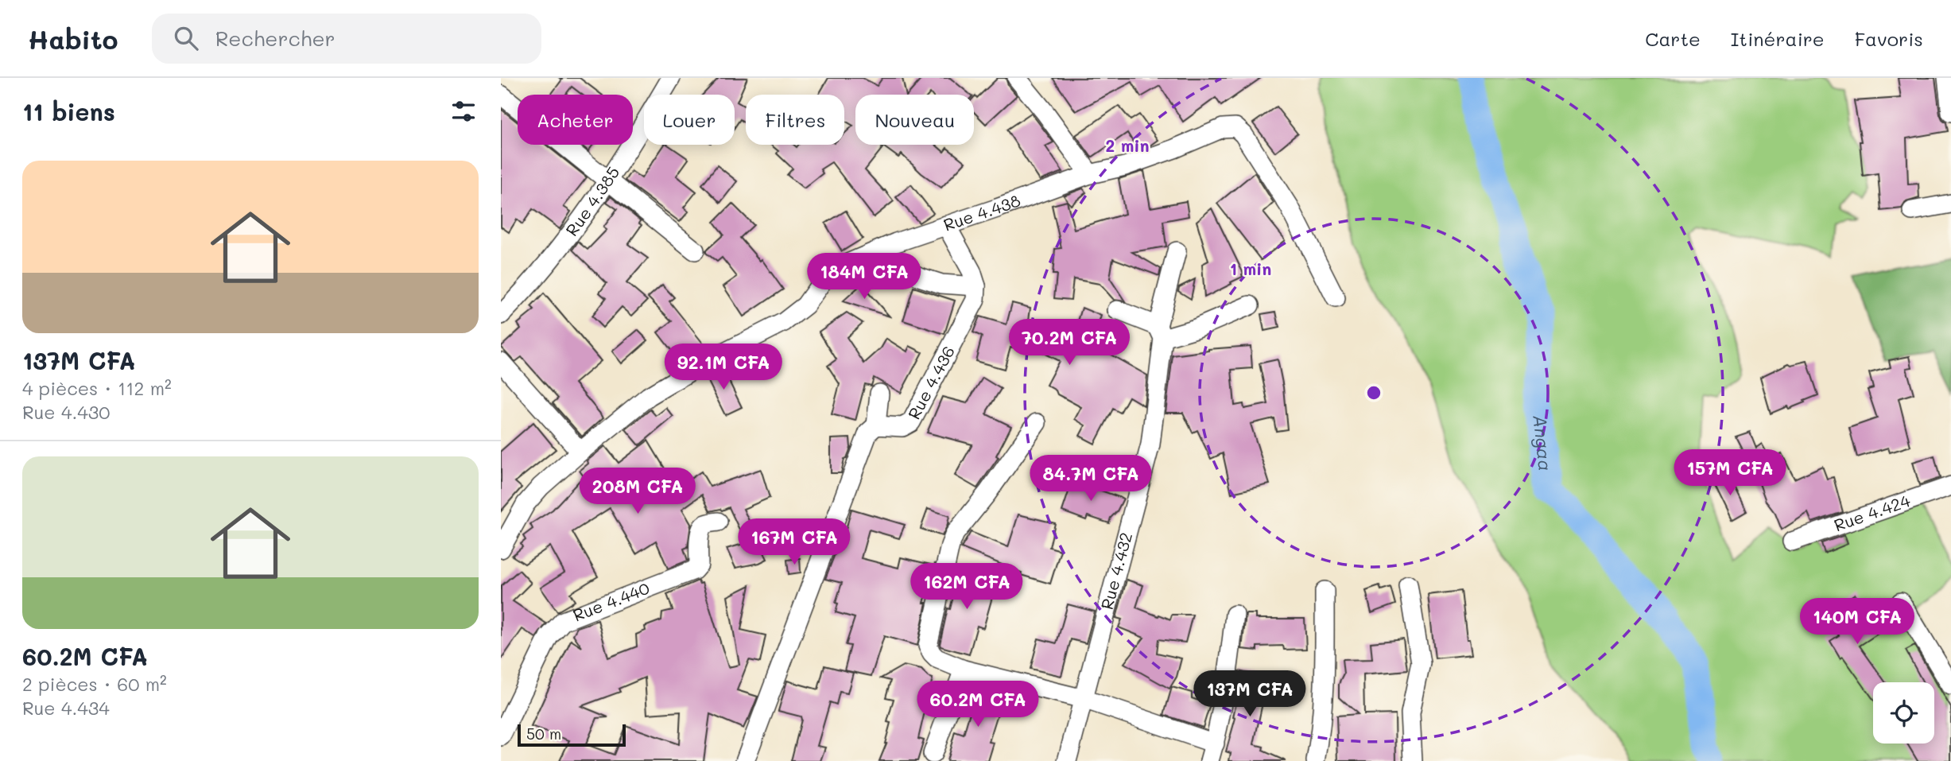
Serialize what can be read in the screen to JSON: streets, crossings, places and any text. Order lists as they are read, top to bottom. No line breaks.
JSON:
{"streets":{"street":["Rue 4.385","Rue 4.438","Rue 4.436","Rue 4.424","Rue 4.432","Rue 4.440"]},"water":["Angaa"],"scale_bar":"50 m","page":{"header":"Habito","search":"Rechercher","nav":["Carte","Itinéraire","Favoris"],"heading":"11 biens","chip":["Acheter","Louer","Filtres","Nouveau"],"list":[{"name":"137M CFA","note":"4 pièces · 112 m² · Rue 4.430"},{"name":"60.2M CFA","note":"2 pièces · 60 m² · Rue 4.434"}],"price":["184M CFA","70.2M CFA","92.1M CFA","157M CFA","84.7M CFA","208M CFA","167M CFA","162M CFA","140M CFA","137M CFA","60.2M CFA"],"scale":"50 m"},"rings":["2 min","1 min"]}
